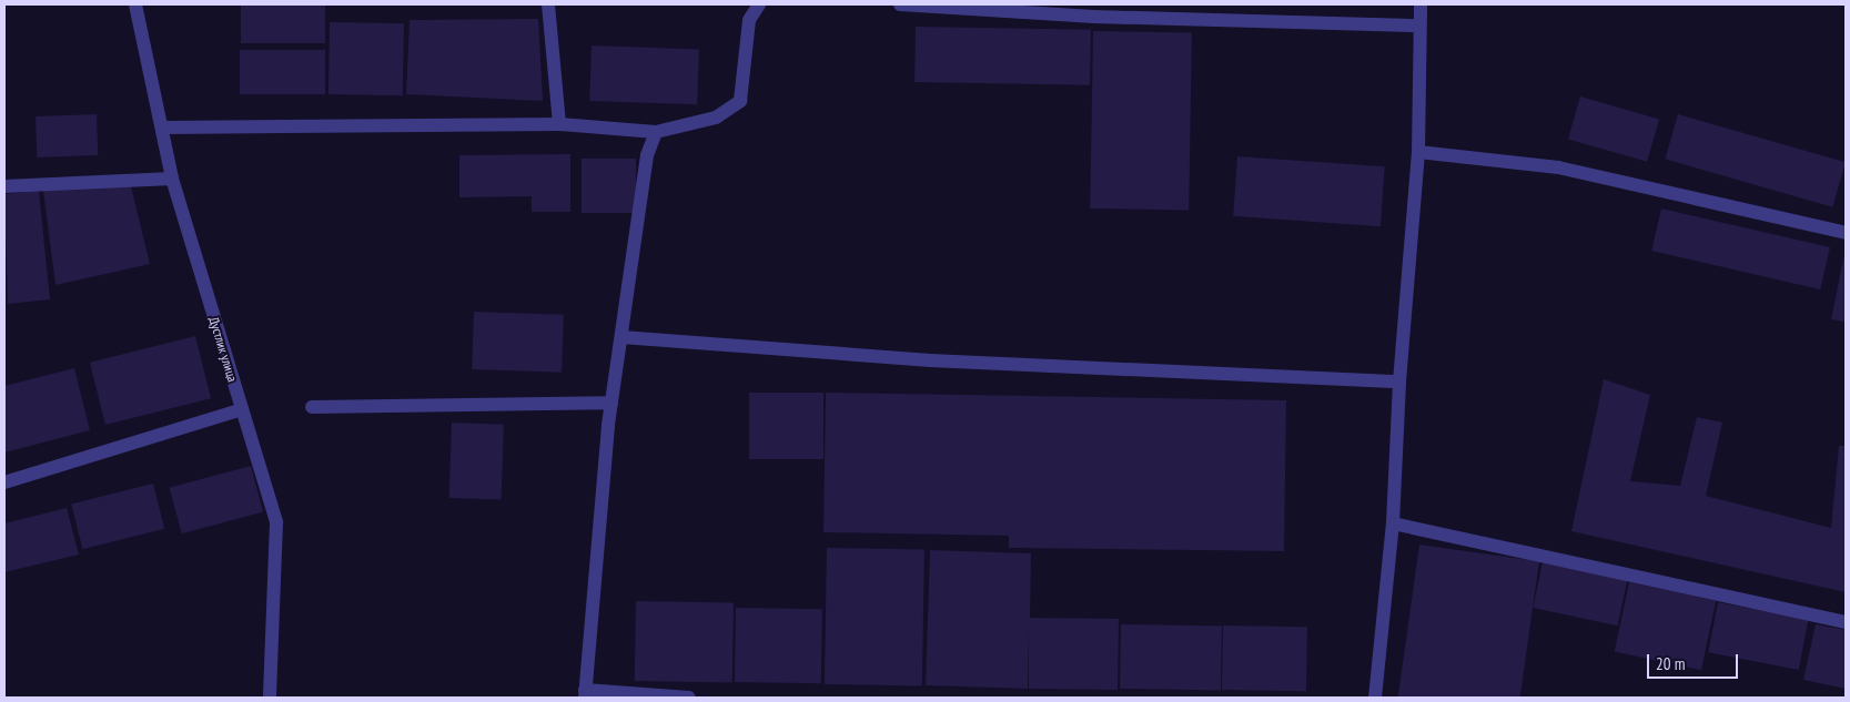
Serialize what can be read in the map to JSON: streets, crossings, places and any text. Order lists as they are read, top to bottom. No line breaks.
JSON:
{"streets":{"street":["Дустлик улица"]},"scale_bar":"20 m"}
